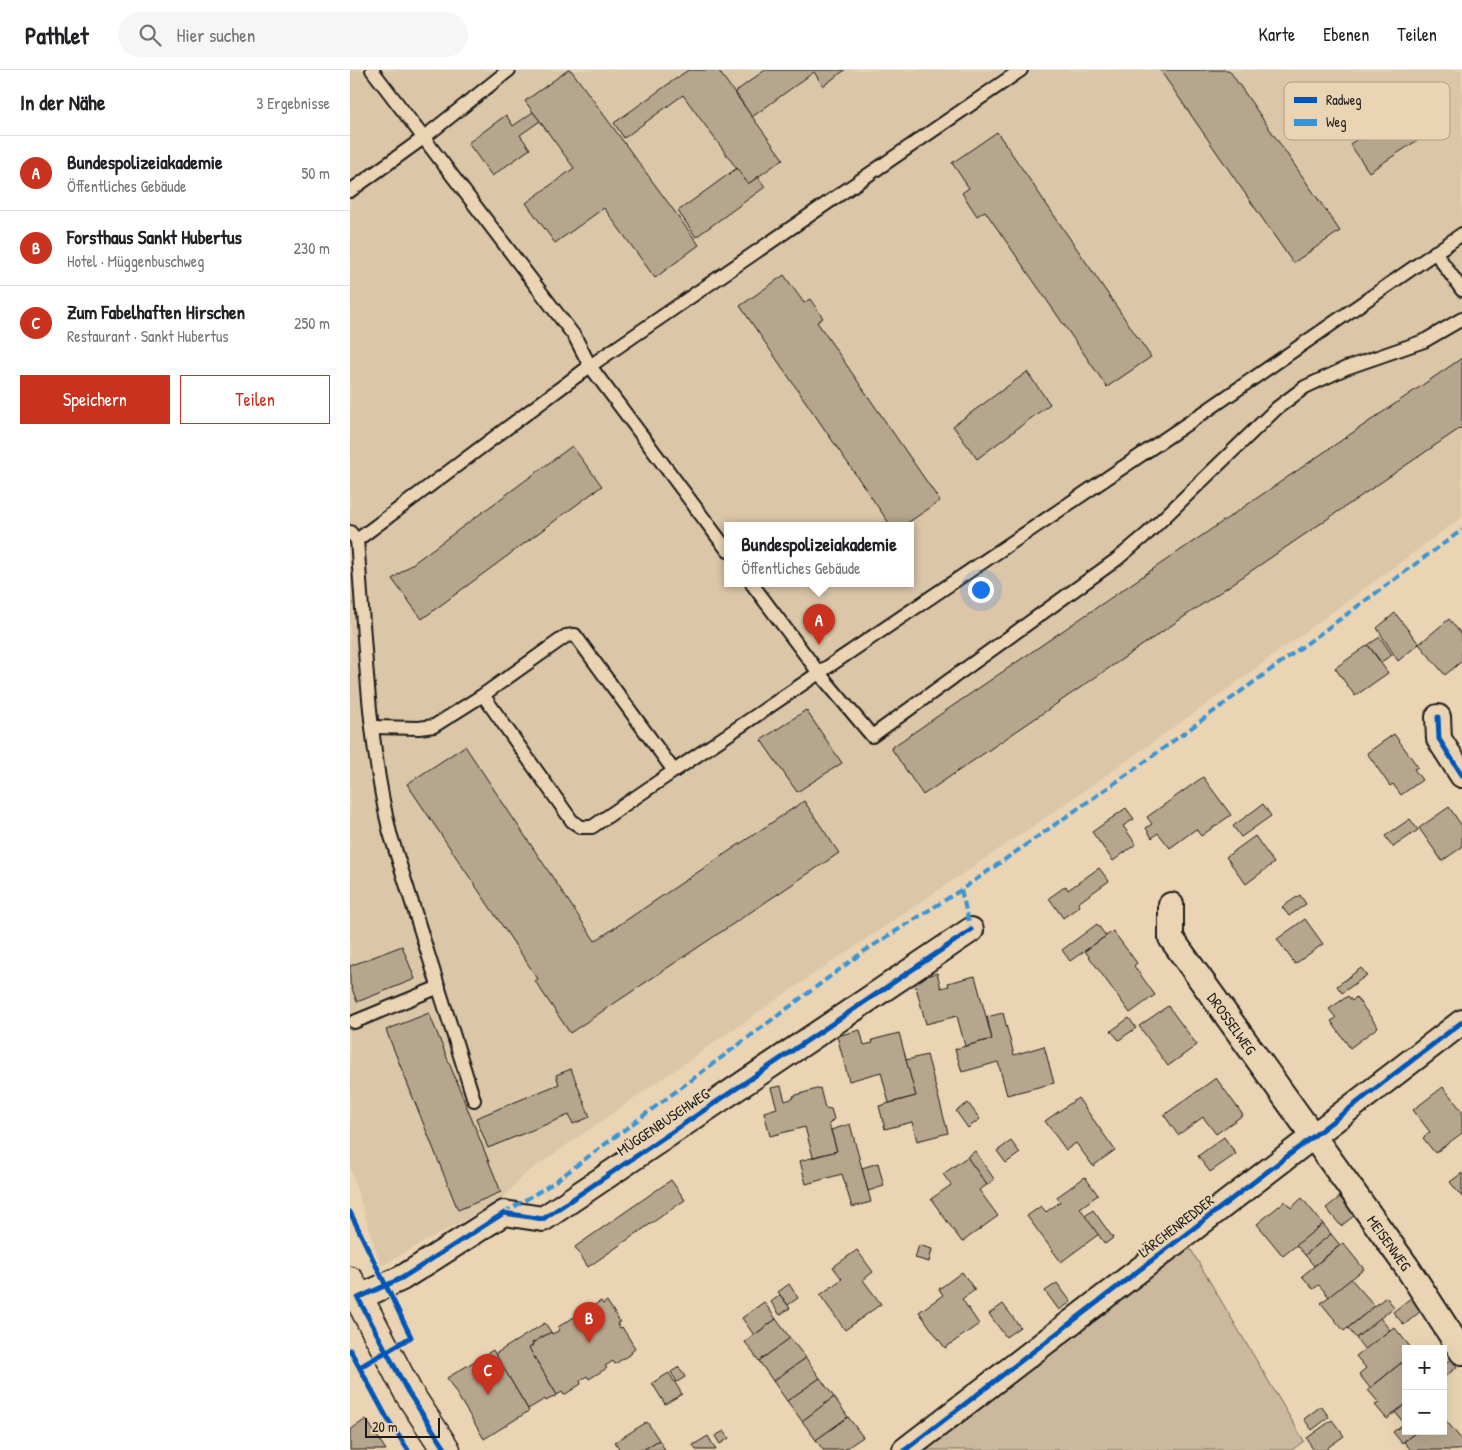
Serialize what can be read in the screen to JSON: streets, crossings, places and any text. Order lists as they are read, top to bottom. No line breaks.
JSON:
{"streets":{"street":["DROSSELWEG","MÜGGENBUSCHWEG","LÄRCHENREDDER","MEISENWEG"]},"crossings":[["DROSSELWEG","LÄRCHENREDDER"],["DROSSELWEG","MEISENWEG"],["LÄRCHENREDDER","MEISENWEG"]],"legend":["Radweg","Weg"],"scale_bar":"20 m","page":{"header":"Pathlet","search":"Hier suchen","nav":["Karte","Ebenen","Teilen"],"heading":["In der Nähe","3 Ergebnisse"],"list":[{"mark":"A","name":"Bundespolizeiakademie","note":"Öffentliches Gebäude","value":"50 m"},{"mark":"B","name":"Forsthaus Sankt Hubertus","note":"Hotel · Müggenbuschweg","value":"230 m"},{"mark":"C","name":"Zum Fabelhaften Hirschen","note":"Restaurant · Sankt Hubertus","value":"250 m"}],"buttons":["Speichern","Teilen"],"popup":["Bundespolizeiakademie","Öffentliches Gebäude"],"pins":["A","B","C"],"map_buttons":["+","−"],"scale":"20 m"}}
